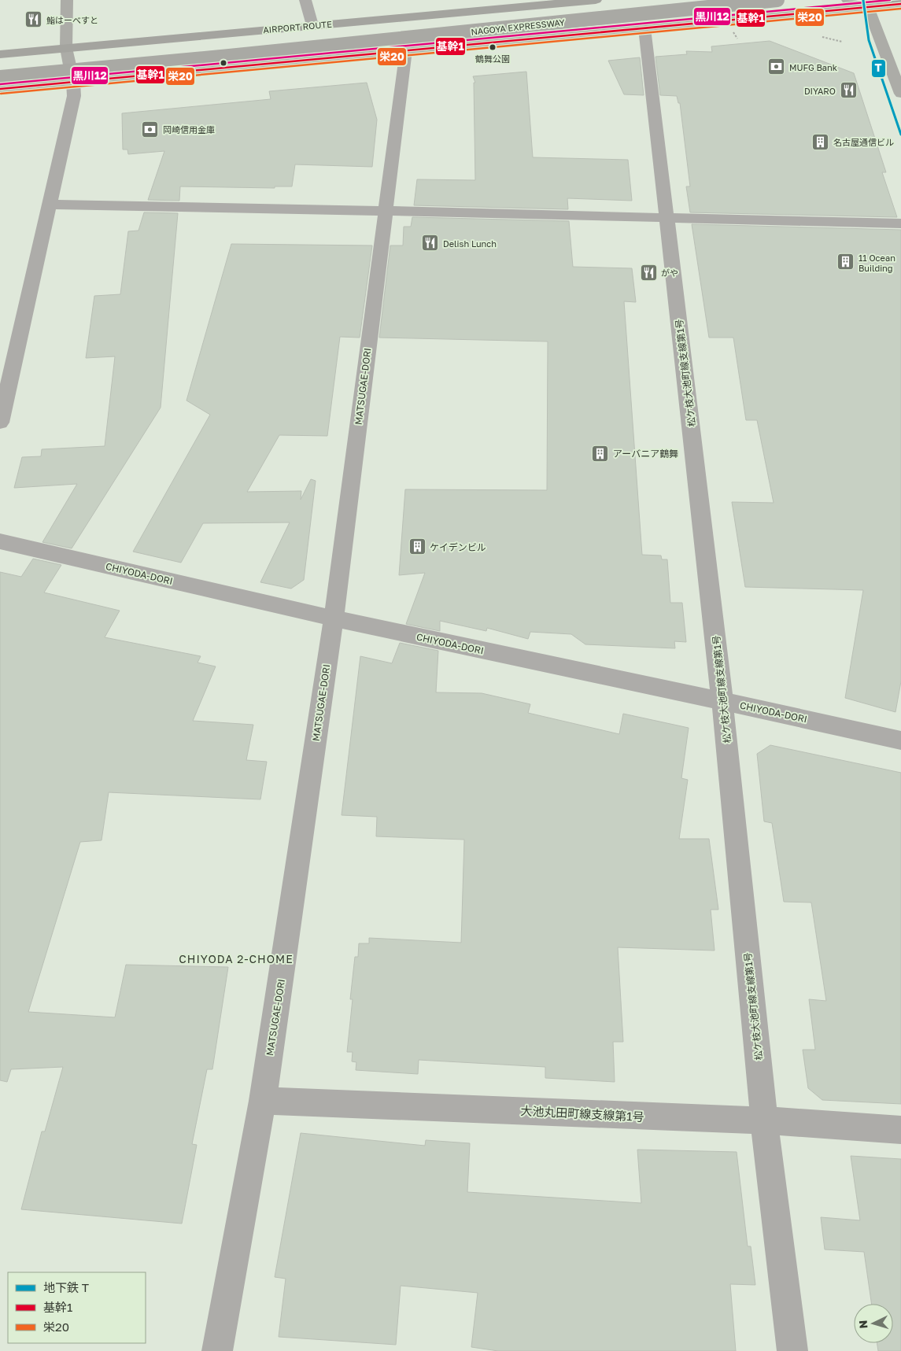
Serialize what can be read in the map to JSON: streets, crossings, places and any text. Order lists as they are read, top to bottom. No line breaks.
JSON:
{"streets":{"highway":["NAGOYA EXPRESSWAY"],"main road":["AIRPORT ROUTE"],"street":["松ケ枝大池町線支線第1号","MATSUGAE-DORI","CHIYODA-DORI","大池丸田町線支線第1号"]},"crossings":[["松ケ枝大池町線支線第1号","CHIYODA-DORI"],["松ケ枝大池町線支線第1号","大池丸田町線支線第1号"],["MATSUGAE-DORI","CHIYODA-DORI"],["MATSUGAE-DORI","大池丸田町線支線第1号"]],"districts":["CHIYODA 2-CHOME"],"places":{"restaurant":["鮨はーべすと","DIYARO","Delish Lunch","がや"],"other":["鶴舞公園"],"bank":["MUFG Bank","岡崎信用金庫"],"building":["名古屋通信ビル","11 Ocean Building","アーバニア鶴舞","ケイデンビル"]},"lines":["metro line T","transit line 黒川12","transit line 基幹1","transit line 栄20"],"legend":["地下鉄 T","基幹1","栄20"],"north":"left"}
